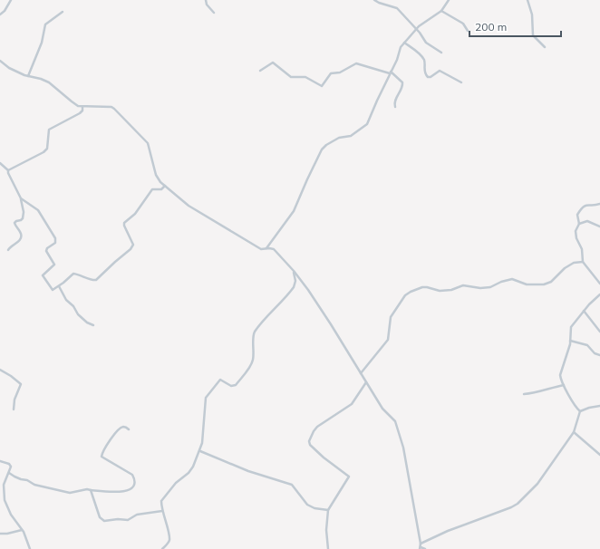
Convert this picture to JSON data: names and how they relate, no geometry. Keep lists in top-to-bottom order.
{
  "scale_bar": "200 m"
}
